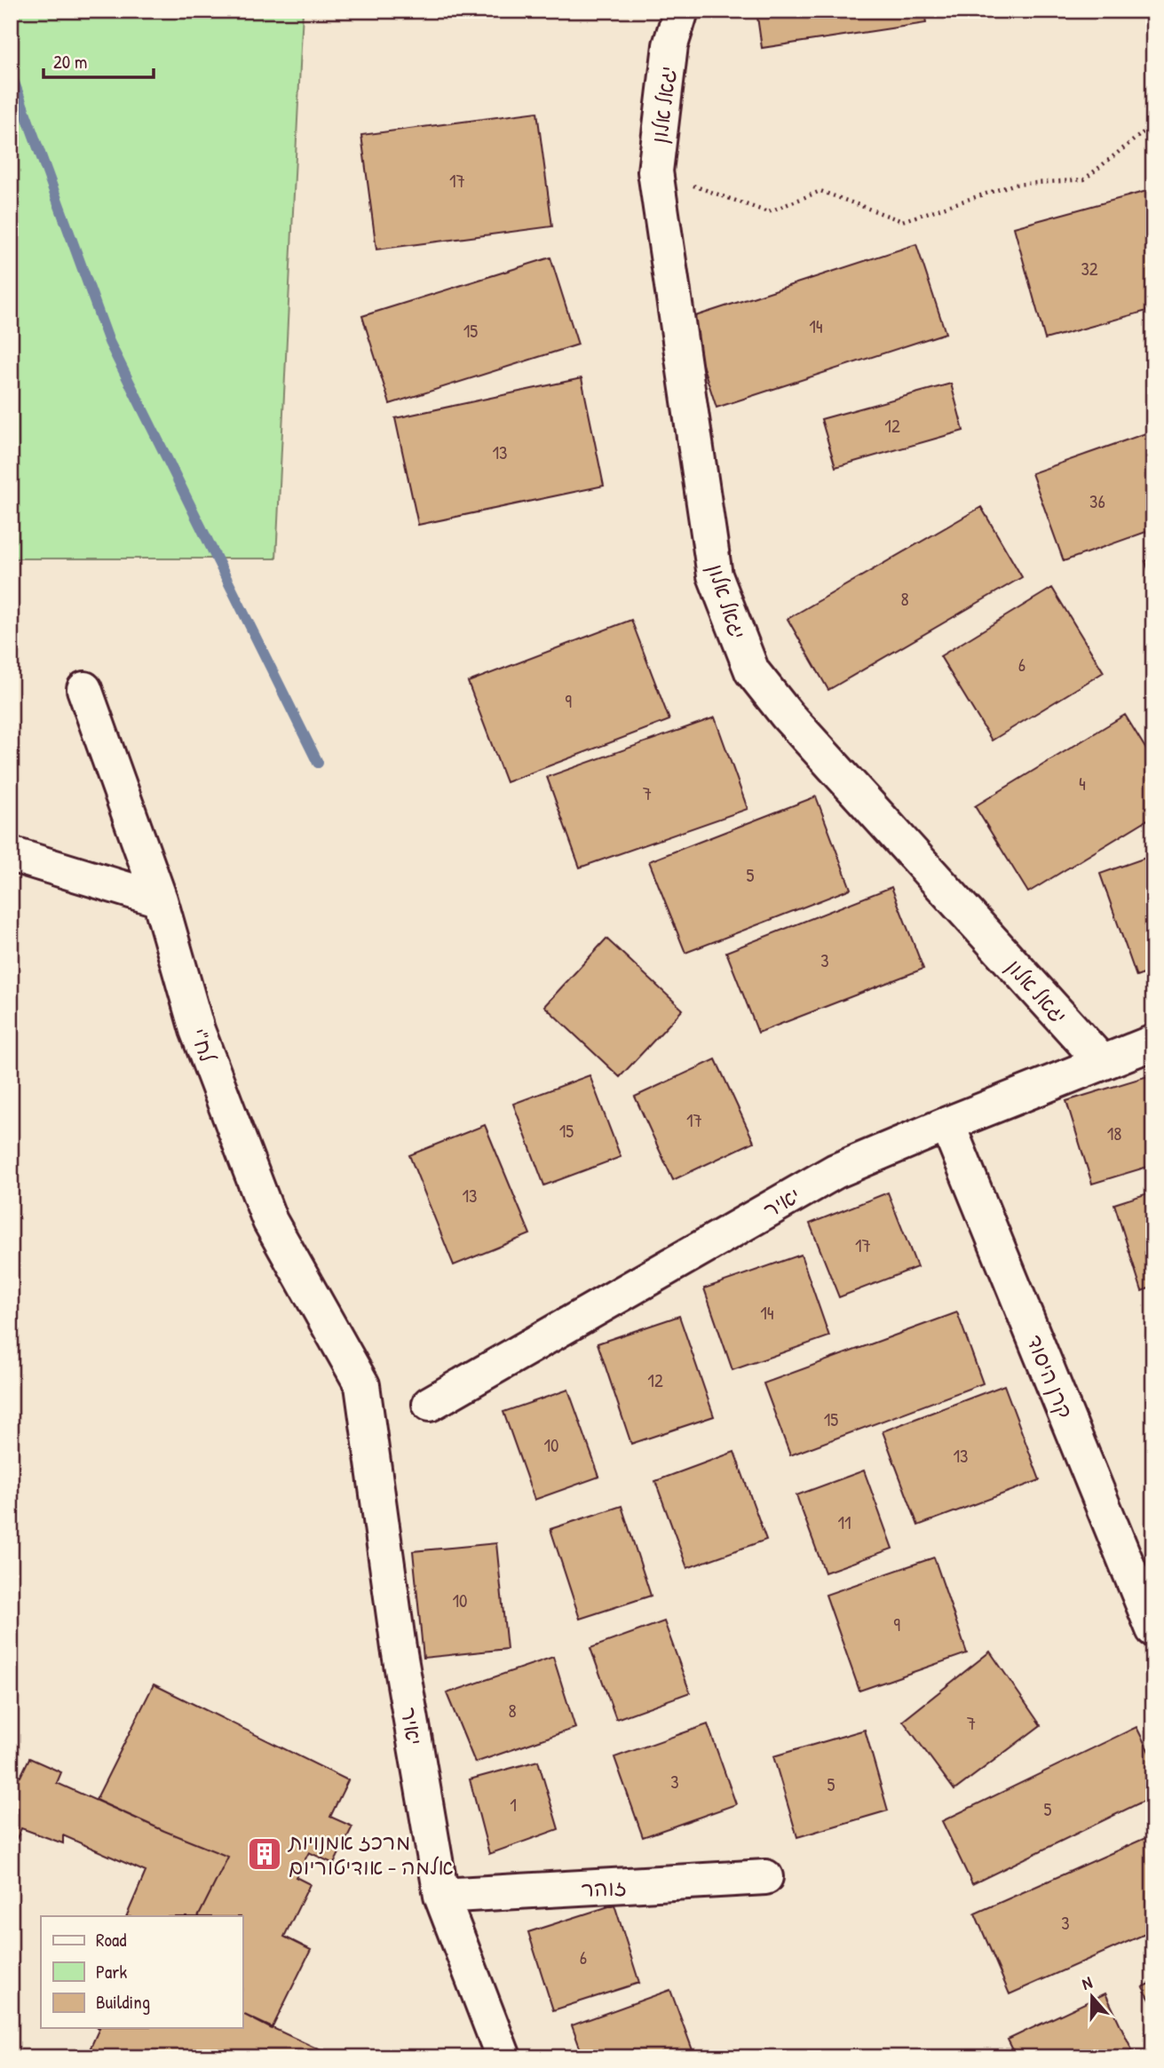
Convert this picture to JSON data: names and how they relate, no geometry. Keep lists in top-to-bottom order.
{
  "streets": {
    "street": [
      "יגאל אלון",
      "לח\"י",
      "יאיר",
      "קרן היסוד",
      "זוהר"
    ]
  },
  "crossings": [
    ["יגאל אלון", "יאיר"],
    ["לח\"י", "יאיר"],
    ["יאיר", "קרן היסוד"],
    ["יאיר", "זוהר"]
  ],
  "places": {
    "building": ["מרכז אמנויות אלמה - אודיטוריום"]
  },
  "house_numbers": [
    "17",
    "32",
    "14",
    "15",
    "12",
    "13",
    "36",
    "8",
    "6",
    "9",
    "4",
    "7",
    "5",
    "3",
    "17",
    "15",
    "18",
    "13",
    "17",
    "14",
    "12",
    "15",
    "10",
    "13",
    "11",
    "10",
    "9",
    "8",
    "7",
    "3",
    "5",
    "1",
    "5",
    "3",
    "6"
  ],
  "legend": ["Road", "Park", "Building"],
  "scale_bar": "20 m",
  "north": "top"
}
